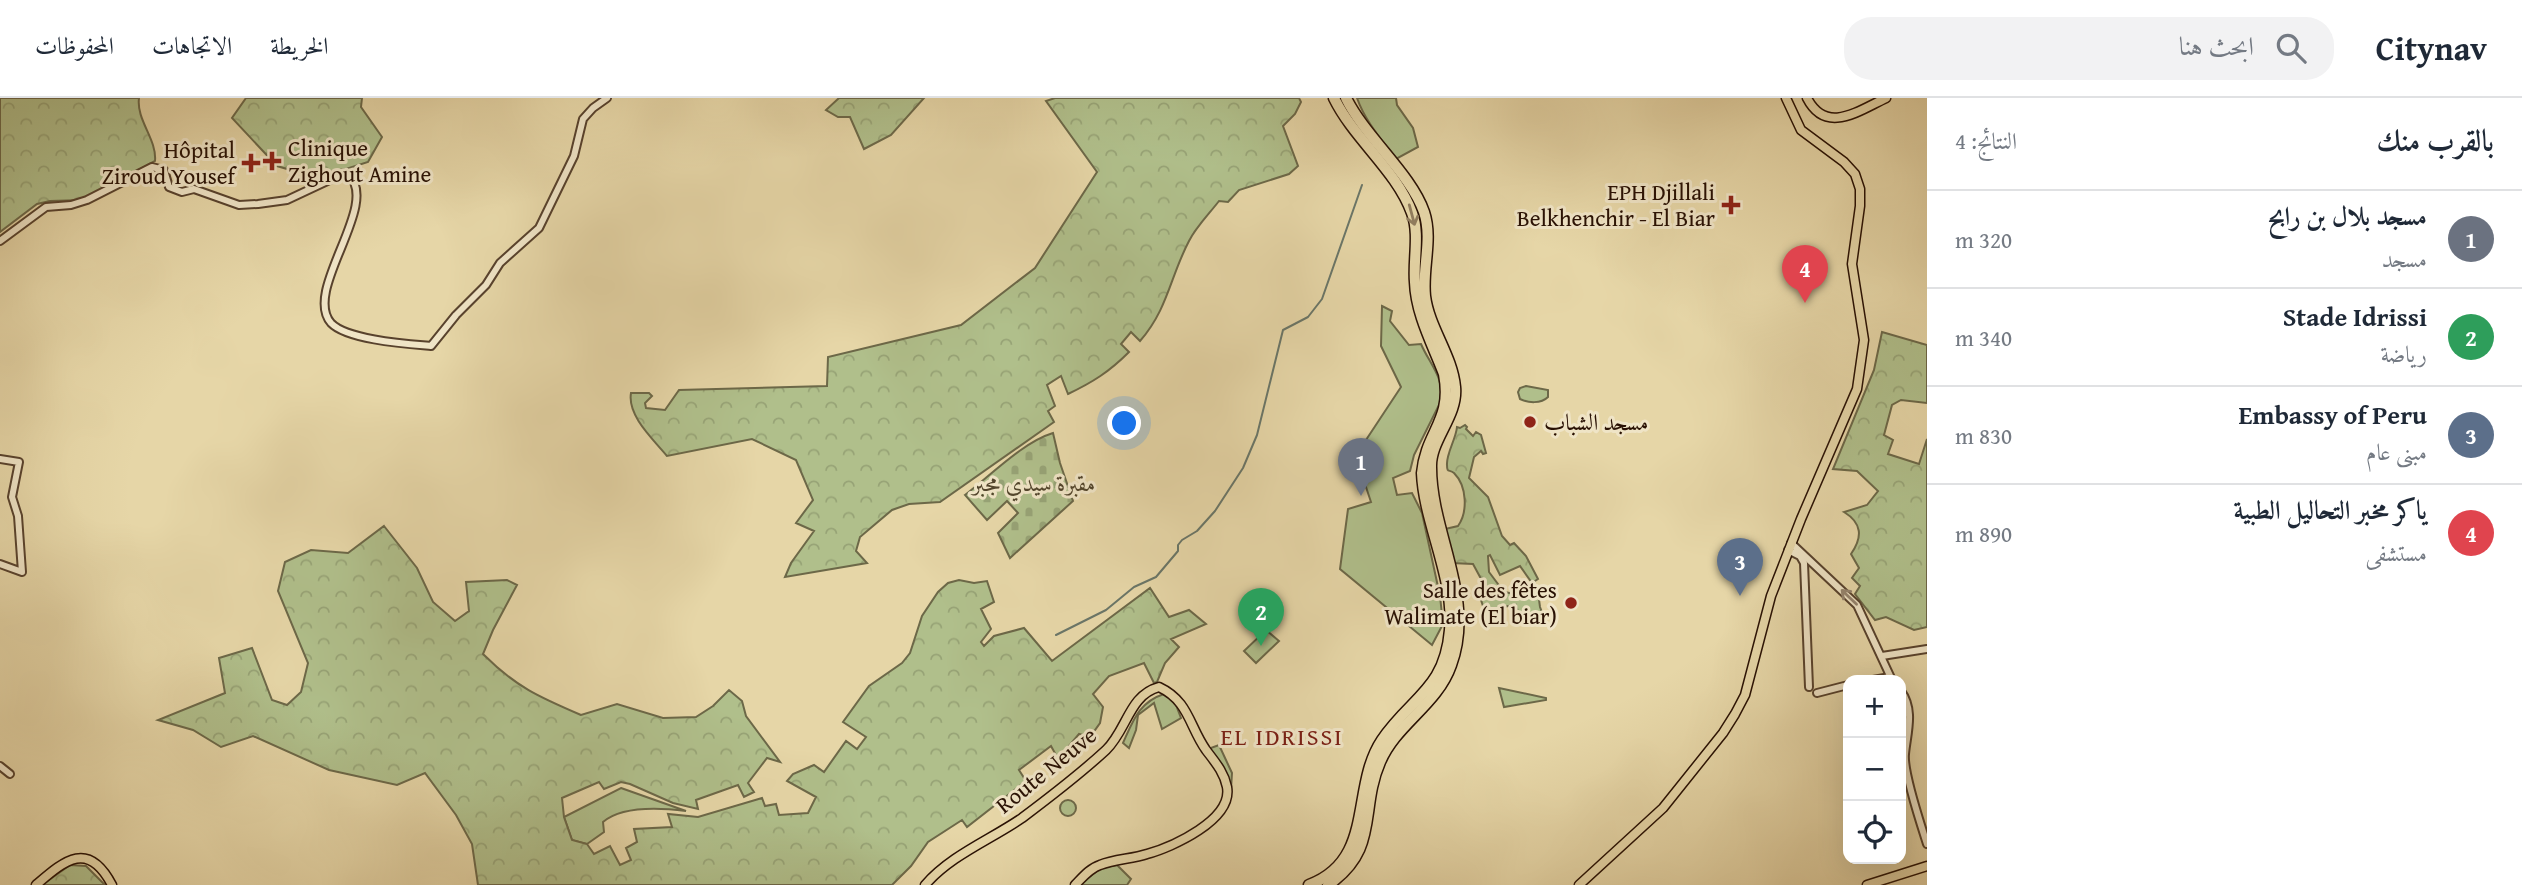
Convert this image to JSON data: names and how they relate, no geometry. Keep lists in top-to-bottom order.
{
  "streets": {
    "main road": ["Route Neuve"]
  },
  "districts": ["EL IDRISSI"],
  "parks": ["مقبرة سيدي مجبر"],
  "places": {
    "health": ["Clinique Zighout Amine", "Hôpital Ziroud Yousef", "EPH Djillali Belkhenchir - El Biar"],
    "other": ["مسجد الشباب", "Salle des fêtes Walimate (El biar)"]
  },
  "page": {
    "header": "Citynav",
    "search": "ابحث هنا",
    "nav": ["الخريطة", "الاتجاهات", "المحفوظات"],
    "heading": ["بالقرب منك", "النتائج: 4"],
    "list": [
      {
        "mark": "1",
        "name": "مسجد بلال بن رابح",
        "note": "مسجد",
        "value": "320 m"
      },
      {
        "mark": "2",
        "name": "Stade Idrissi",
        "note": "رياضة",
        "value": "340 m"
      },
      {
        "mark": "3",
        "name": "Embassy of Peru",
        "note": "مبنى عام",
        "value": "830 m"
      },
      {
        "mark": "4",
        "name": "ياكر مخبر التحاليل الطبية",
        "note": "مستشفى",
        "value": "890 m"
      }
    ],
    "pins": [
      "4",
      "1",
      "3",
      "2"
    ],
    "map_buttons": ["+", "−"]
  }
}
